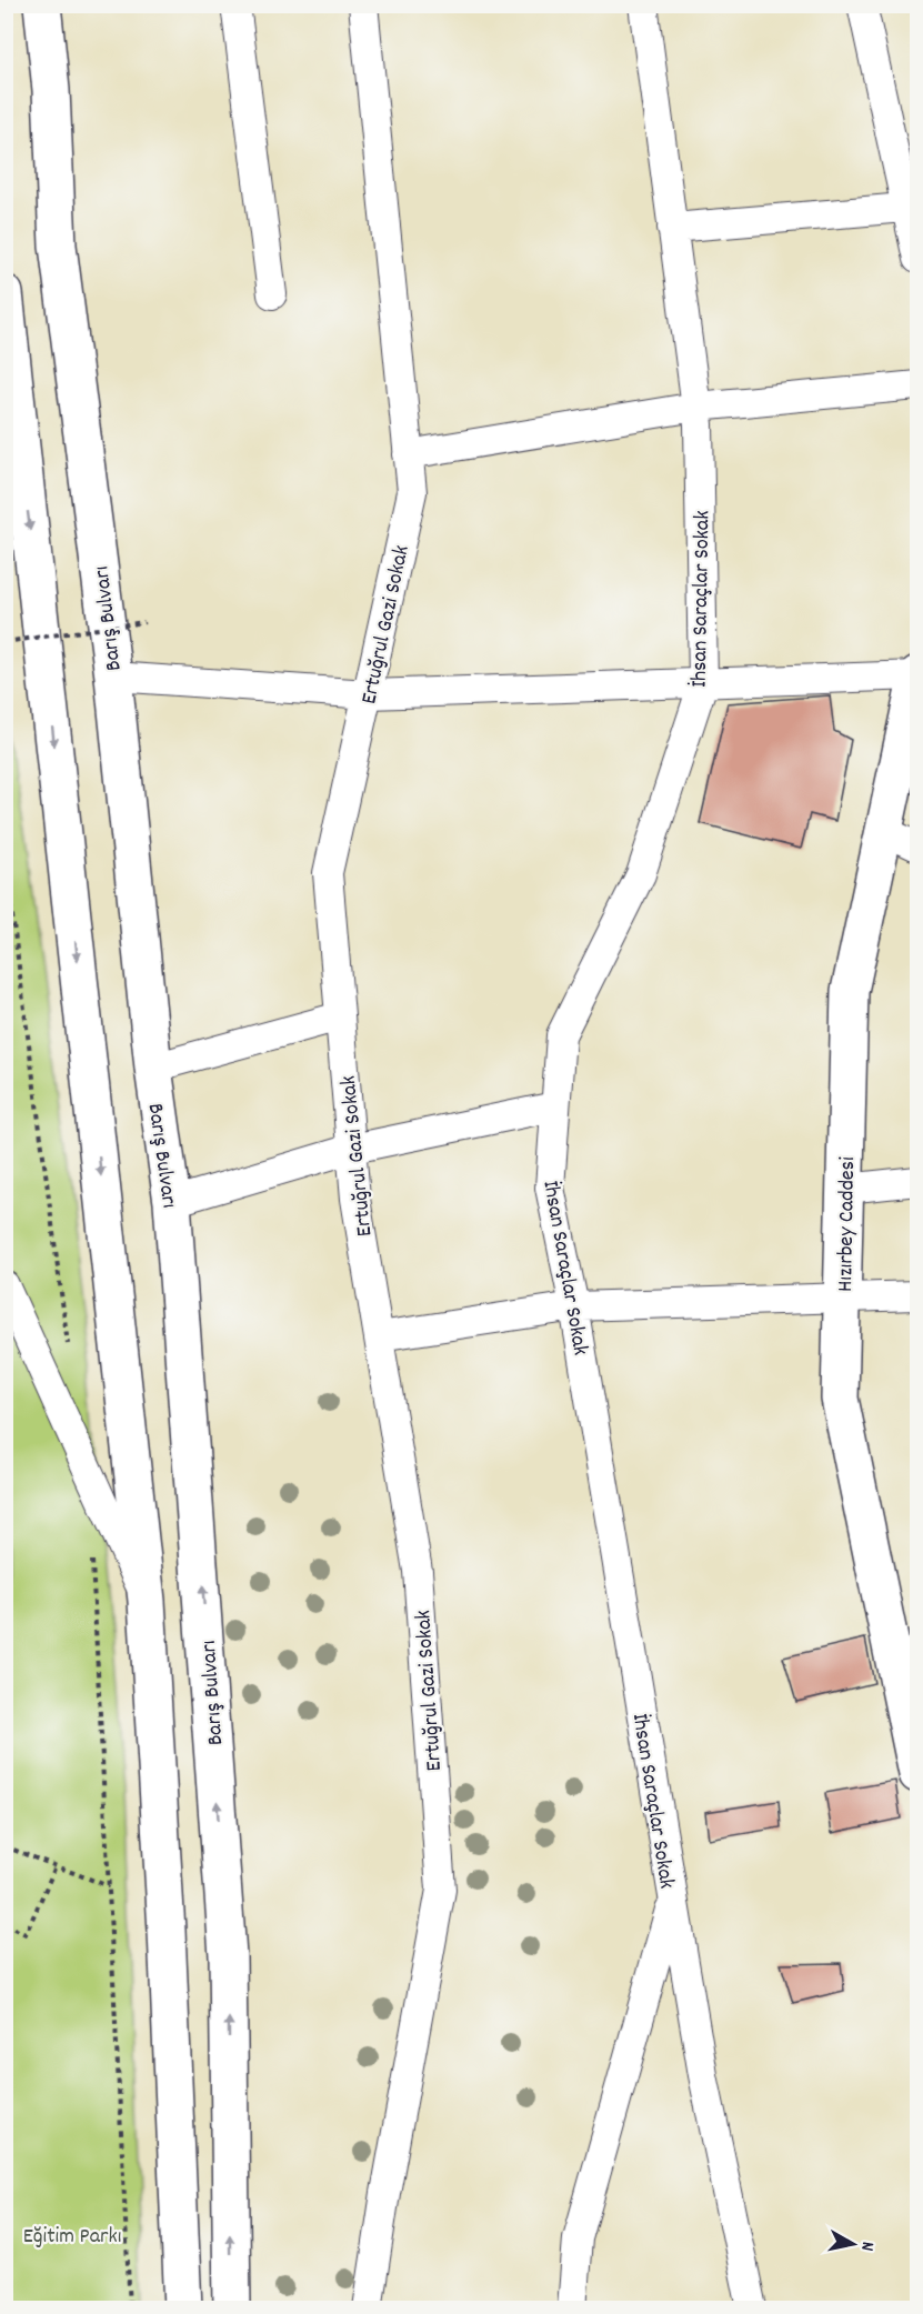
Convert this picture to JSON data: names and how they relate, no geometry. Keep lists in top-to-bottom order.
{
  "streets": {
    "main road": ["Barış Bulvarı", "Hızırbey Caddesi"],
    "street": ["İhsan Saraçlar Sokak", "Ertuğrul Gazi Sokak"]
  },
  "parks": ["Eğitim Parkı"],
  "north": "right"
}
